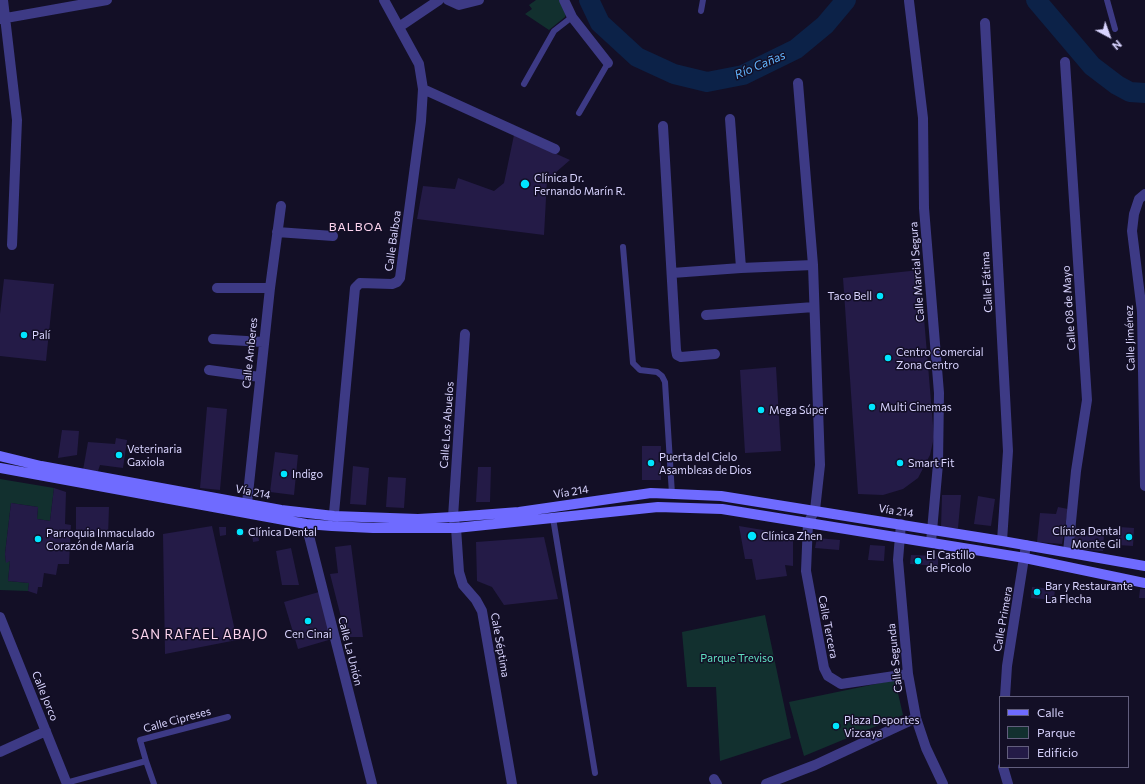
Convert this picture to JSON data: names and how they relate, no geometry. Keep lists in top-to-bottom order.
{
  "streets": {
    "main road": ["Vía 214"],
    "street": [
      "Calle Balboa",
      "Calle Marcial Segura",
      "Calle Fátima",
      "Calle 08 de Mayo",
      "Calle Jiménez",
      "Calle Amberes",
      "Calle Los Abuelos",
      "Calle Primera",
      "Calle Tercera",
      "Cale Séptima",
      "Calle La Unión",
      "Calle Segunda",
      "Calle Jorco"
    ],
    "lane": ["Calle Cipreses"]
  },
  "crossings": [
    ["Calle Balboa", "Vía 214"],
    ["Calle Marcial Segura", "Vía 214"],
    ["Calle Fátima", "Vía 214"],
    ["Calle 08 de Mayo", "Vía 214"],
    ["Calle Amberes", "Vía 214"],
    ["Calle Los Abuelos", "Vía 214"],
    ["Calle Los Abuelos", "Cale Séptima"],
    ["Vía 214", "Calle Primera"],
    ["Vía 214", "Calle Tercera"],
    ["Vía 214", "Cale Séptima"],
    ["Vía 214", "Calle La Unión"],
    ["Vía 214", "Calle Segunda"],
    ["Calle Tercera", "Calle Segunda"]
  ],
  "districts": ["BALBOA", "SAN RAFAEL ABAJO"],
  "water": ["Río Cañas"],
  "parks": ["Parque Treviso"],
  "places": [
    "Clínica Dr. Fernando Marín R.",
    "Taco Bell",
    "Palí",
    "Centro Comercial Zona Centro",
    "Multi Cinemas",
    "Mega Súper",
    "Veterinaria Gaxiola",
    "Puerta del Cielo Asambleas de Dios",
    "Smart Fit",
    "Indigo",
    "Clínica Dental",
    "Clínica Zhen",
    "Clínica Dental Monte Gil",
    "Parroquia Inmaculado Corazón de María",
    "El Castillo de Picolo",
    "Bar y Restaurante La Flecha",
    "Cen Cinai",
    "Plaza Deportes Vizcaya"
  ],
  "legend": ["Calle", "Parque", "Edificio"],
  "north": "bottom right"
}
